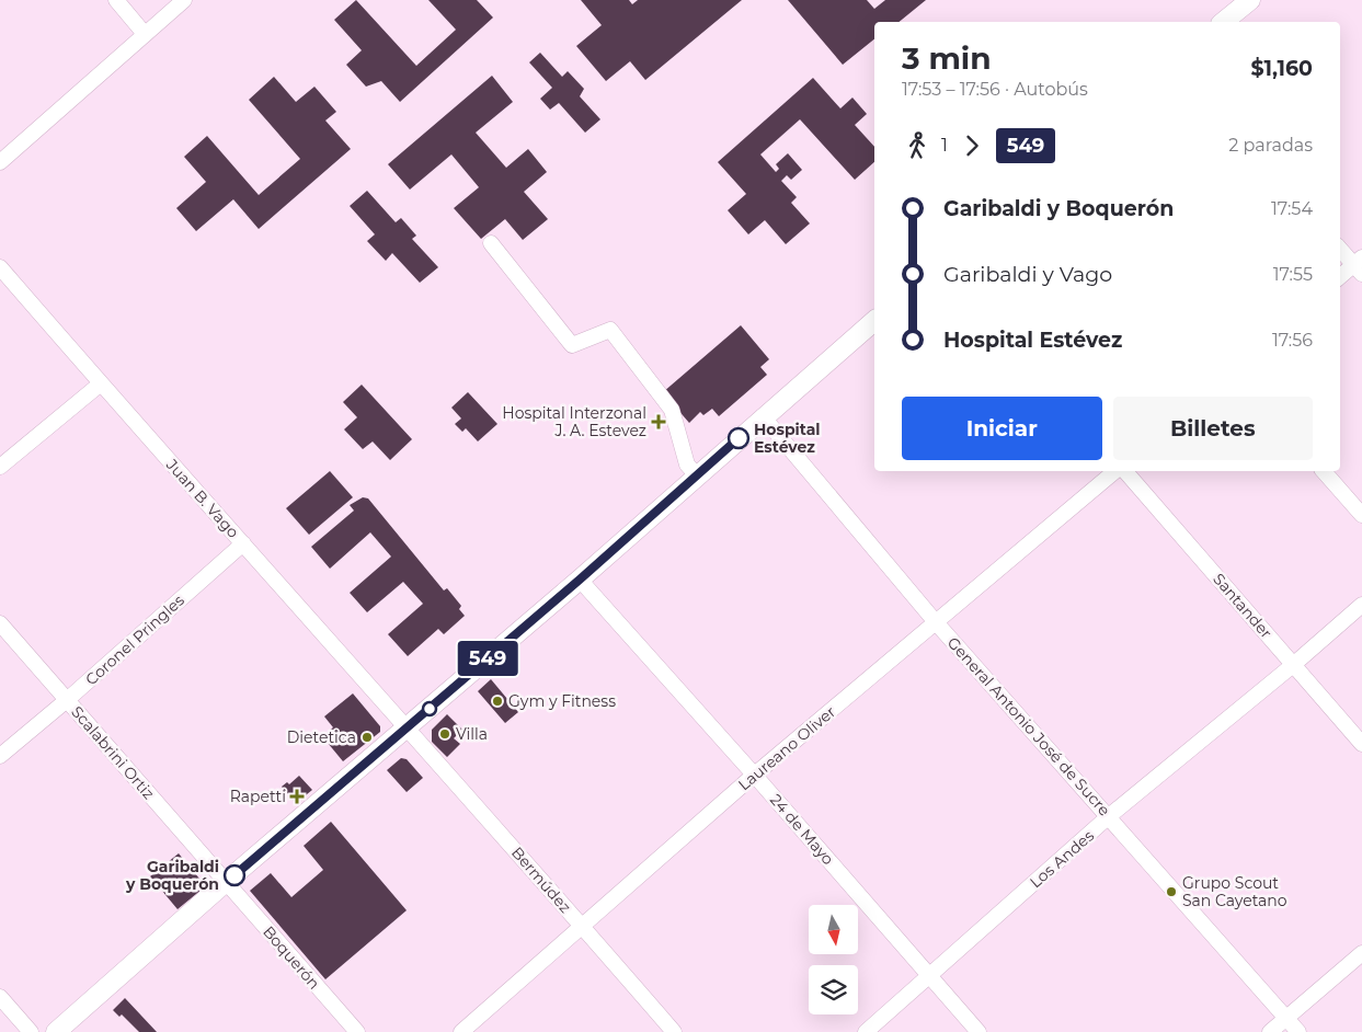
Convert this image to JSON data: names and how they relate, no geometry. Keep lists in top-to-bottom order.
{
  "streets": {
    "street": [
      "Juan B. Vago",
      "Santander",
      "Coronel Pringles",
      "General Antonio José de Sucre",
      "Laureano Oliver",
      "Scalabrini Ortiz",
      "24 de Mayo",
      "Los Andes",
      "Bermúdez",
      "Boquerón"
    ]
  },
  "crossings": [
    ["Juan B. Vago", "Coronel Pringles"],
    ["Juan B. Vago", "Bermúdez"],
    ["Santander", "Los Andes"],
    ["Coronel Pringles", "Scalabrini Ortiz"],
    ["General Antonio José de Sucre", "Laureano Oliver"],
    ["General Antonio José de Sucre", "Los Andes"],
    ["Laureano Oliver", "24 de Mayo"],
    ["Laureano Oliver", "Bermúdez"],
    ["Scalabrini Ortiz", "Boquerón"],
    ["24 de Mayo", "Los Andes"]
  ],
  "places": {
    "health": ["Hospital Interzonal J. A. Estevez", "Rapetti"],
    "other": [
      "Hospital Estévez",
      "Gym y Fitness",
      "Villa",
      "Dietetica",
      "Garibaldi y Boquerón",
      "Grupo Scout San Cayetano"
    ]
  },
  "lines": ["bus line 549"],
  "north": "bottom",
  "page": {
    "on_map": "549",
    "heading": ["3 min", "17:53 – 17:56 · Autobús", "$1,160"],
    "legs": ["1", "549", "2 paradas"],
    "list": [
      {
        "name": "Garibaldi y Boquerón",
        "value": "17:54"
      },
      {
        "name": "Garibaldi y Vago",
        "value": "17:55"
      },
      {
        "name": "Hospital Estévez",
        "value": "17:56"
      }
    ],
    "buttons": ["Iniciar", "Billetes"]
  }
}
